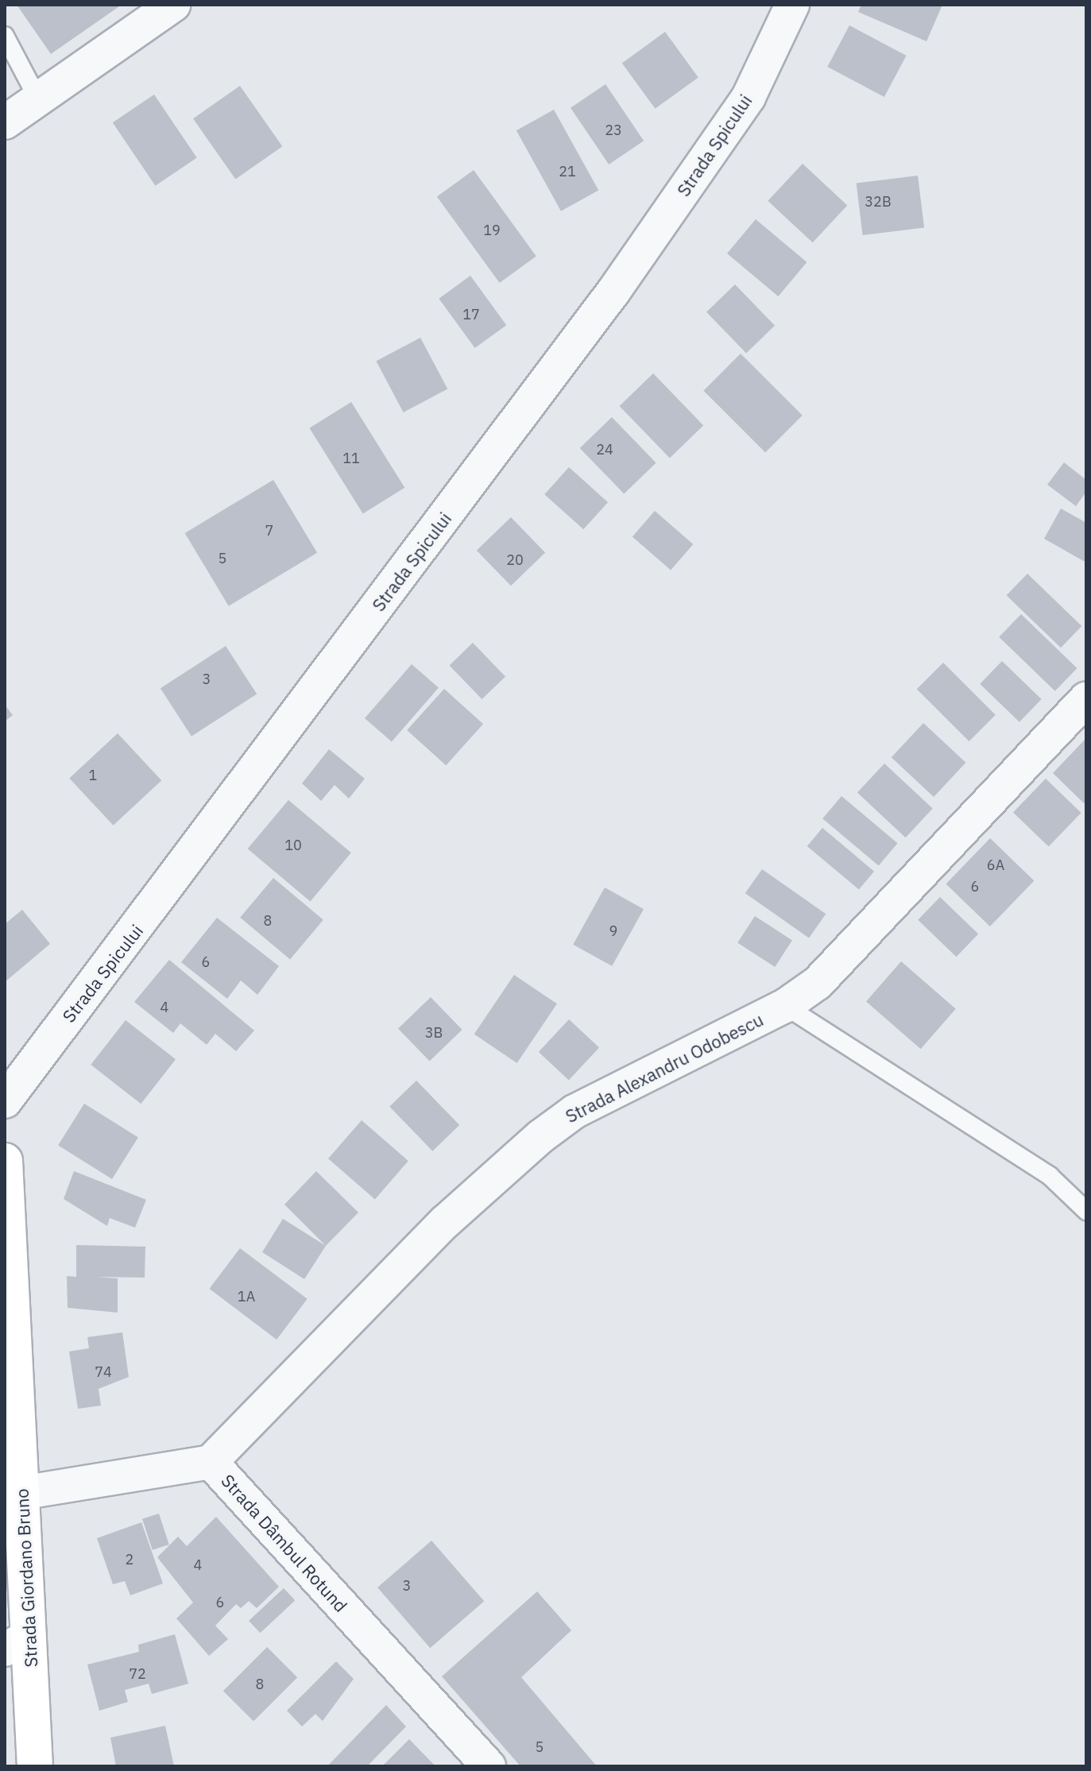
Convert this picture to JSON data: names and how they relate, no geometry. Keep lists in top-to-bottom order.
{
  "streets": {
    "street": [
      "Strada Spicului",
      "Strada Alexandru Odobescu",
      "Strada Dâmbul Rotund",
      "Strada Giordano Bruno"
    ]
  },
  "crossings": [
    ["Strada Alexandru Odobescu", "Strada Dâmbul Rotund"],
    ["Strada Dâmbul Rotund", "Strada Giordano Bruno"]
  ],
  "house_numbers": [
    "23",
    "21",
    "32B",
    "19",
    "17",
    "24",
    "11",
    "7",
    "5",
    "20",
    "3",
    "1",
    "10",
    "6A",
    "6",
    "8",
    "9",
    "6",
    "4",
    "3B",
    "1A",
    "74",
    "2",
    "4",
    "3",
    "6",
    "72",
    "8",
    "5"
  ]
}
